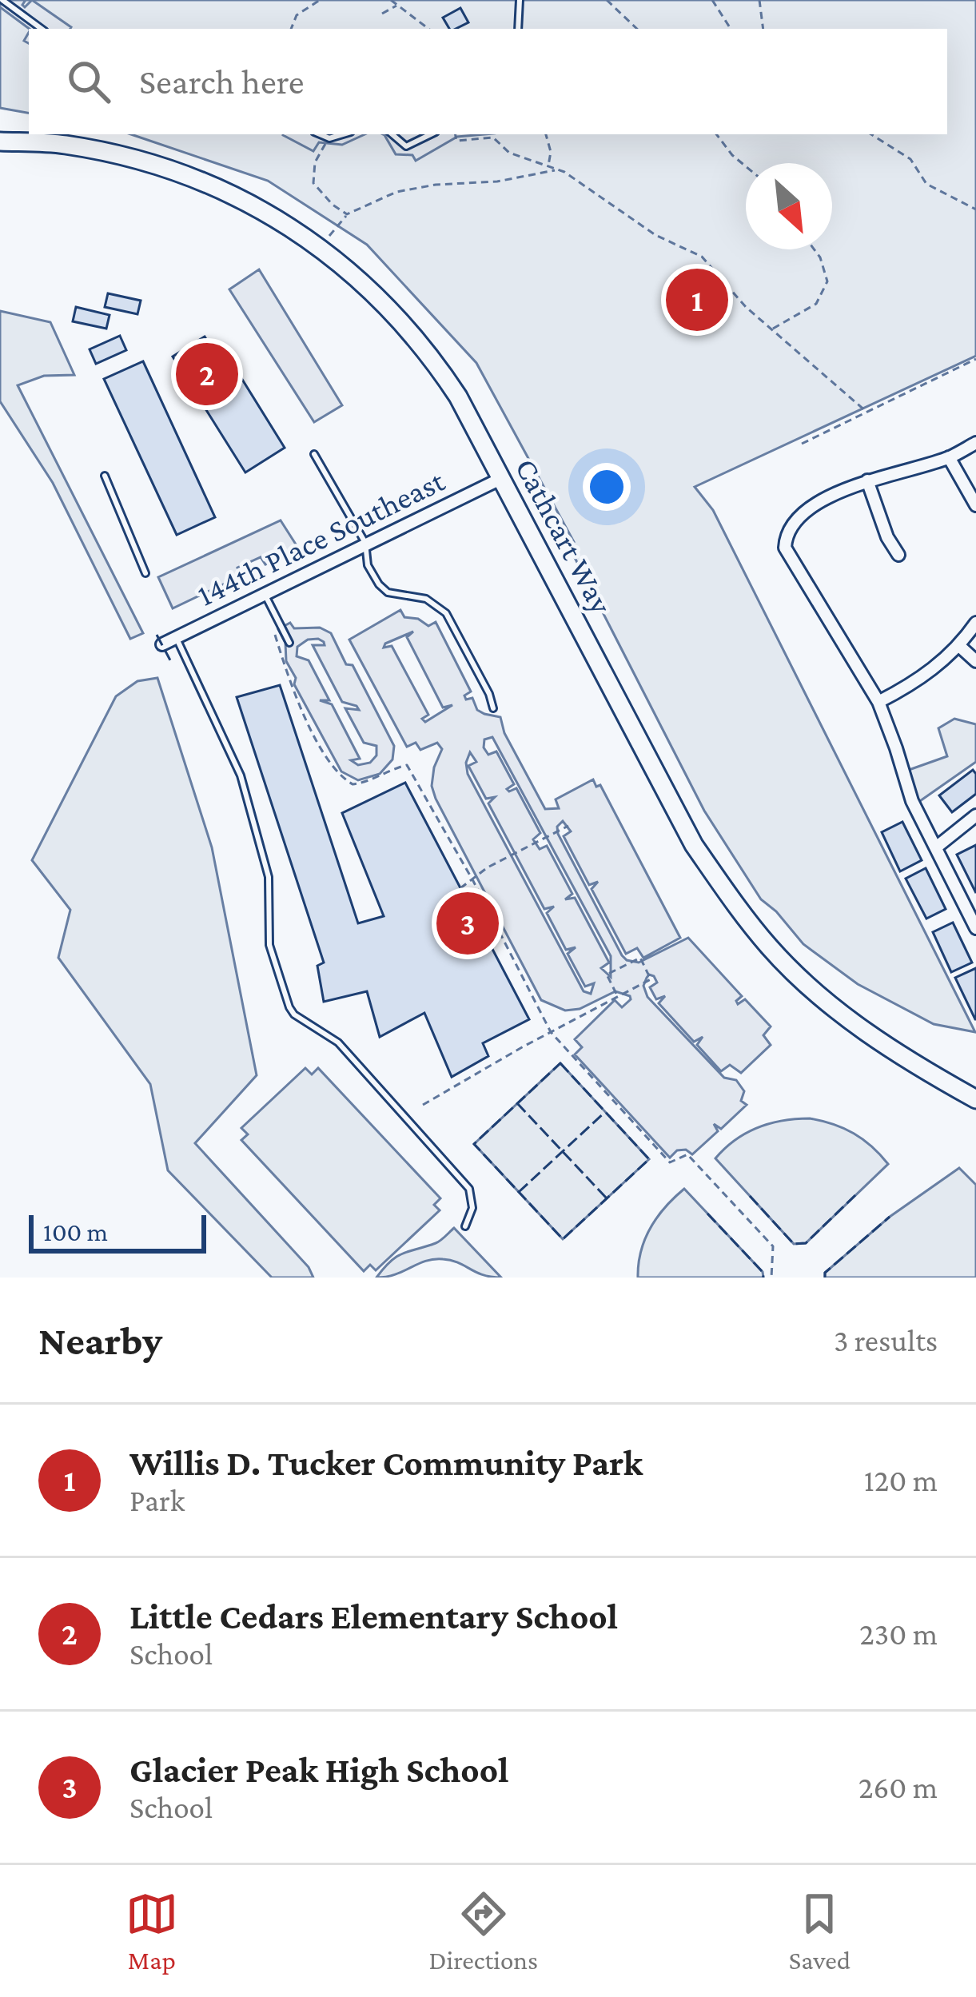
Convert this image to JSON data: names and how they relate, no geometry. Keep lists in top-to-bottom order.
{
  "streets": {
    "main road": ["Cathcart Way"],
    "street": ["144th Place Southeast"]
  },
  "crossings": [
    ["Cathcart Way", "144th Place Southeast"]
  ],
  "scale_bar": "100 m",
  "north": "bottom right",
  "page": {
    "search": "Search here",
    "pins": ["1", "2", "3"],
    "scale": "100 m",
    "heading": ["Nearby", "3 results"],
    "list": [
      {
        "mark": "1",
        "name": "Willis D. Tucker Community Park",
        "note": "Park",
        "value": "120 m"
      },
      {
        "mark": "2",
        "name": "Little Cedars Elementary School",
        "note": "School",
        "value": "230 m"
      },
      {
        "mark": "3",
        "name": "Glacier Peak High School",
        "note": "School",
        "value": "260 m"
      }
    ],
    "nav": ["Map", "Directions", "Saved"]
  }
}
